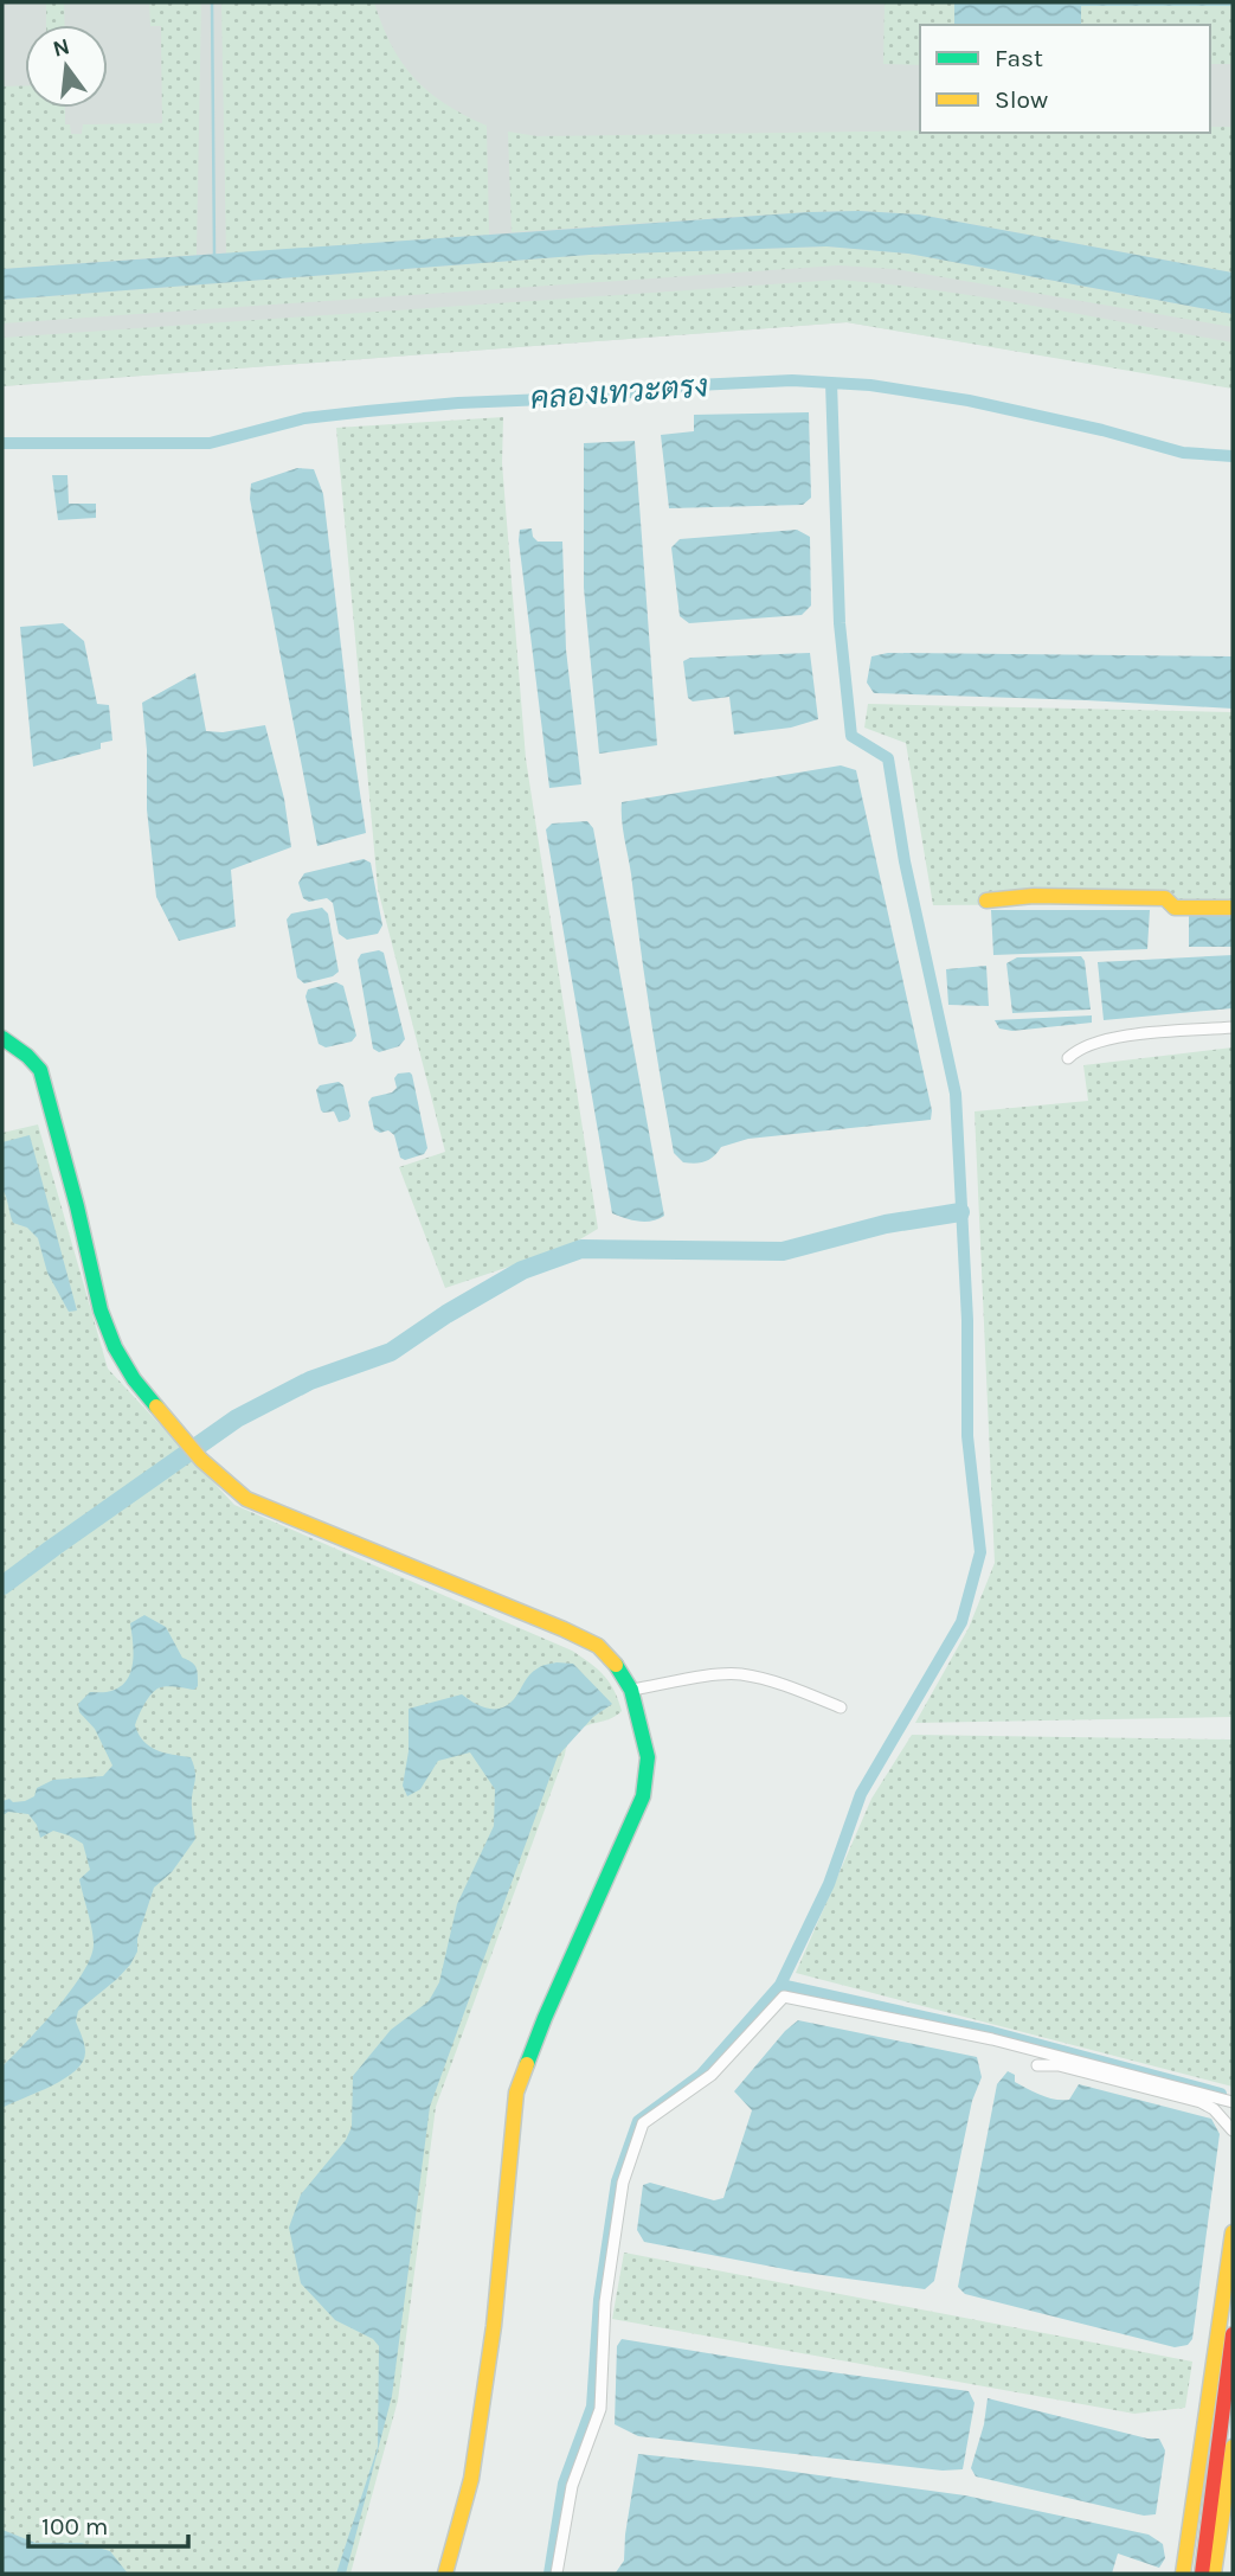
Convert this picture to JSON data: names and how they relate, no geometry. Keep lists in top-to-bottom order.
{
  "water": ["คลองเทวะตรง"],
  "legend": ["Fast", "Slow"],
  "scale_bar": "100 m",
  "north": "top"
}
